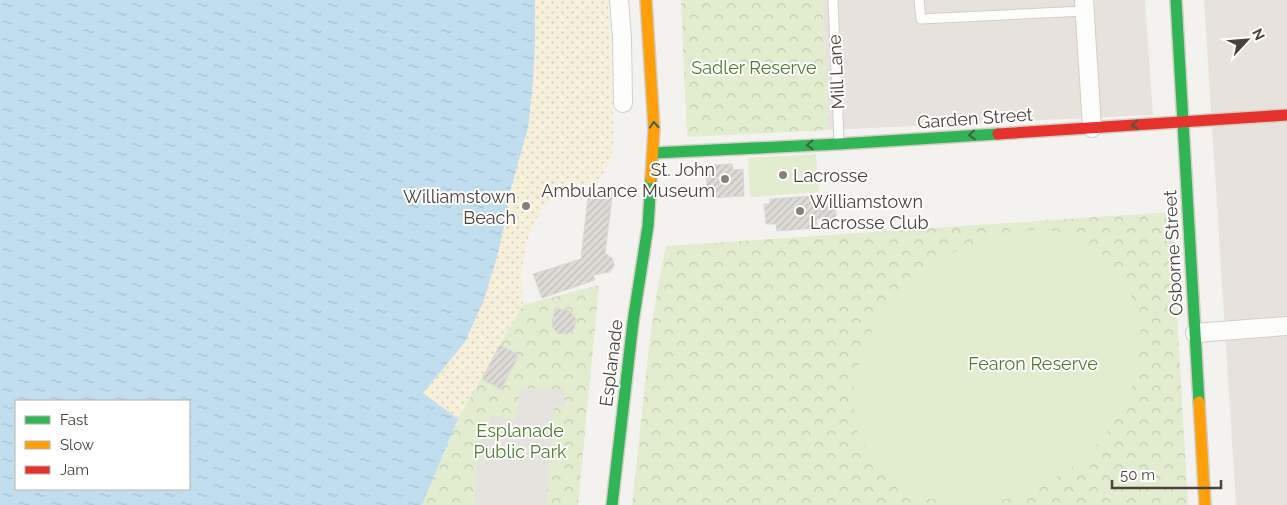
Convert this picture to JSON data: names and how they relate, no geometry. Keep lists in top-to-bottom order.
{
  "streets": {
    "street": ["Garden Street", "Osborne Street", "Esplanade"],
    "lane": ["Mill Lane"]
  },
  "crossings": [
    ["Mill Lane", "Garden Street"],
    ["Garden Street", "Osborne Street"],
    ["Garden Street", "Esplanade"]
  ],
  "one_way": ["Garden Street"],
  "parks": ["Sadler Reserve", "Fearon Reserve", "Esplanade Public Park"],
  "places": [
    "Lacrosse",
    "St. John Ambulance Museum",
    "Williamstown Beach",
    "Williamstown Lacrosse Club"
  ],
  "legend": ["Fast", "Slow", "Jam"],
  "scale_bar": "50 m",
  "north": "top right"
}
